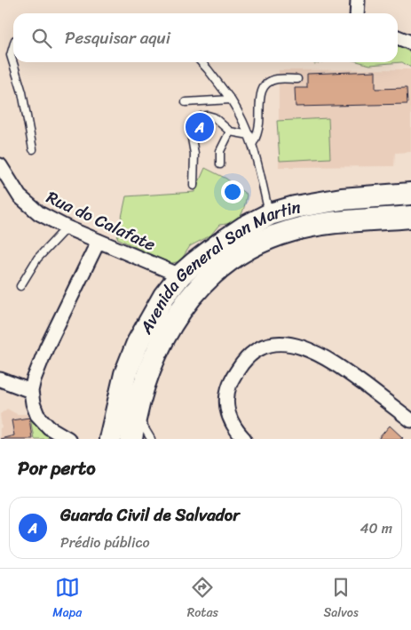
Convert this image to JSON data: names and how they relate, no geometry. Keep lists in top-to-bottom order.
{
  "streets": {
    "main road": ["Avenida General San Martin"],
    "street": ["Rua do Calafate"]
  },
  "crossings": [
    ["Rua do Calafate", "Avenida General San Martin"]
  ],
  "page": {
    "search": "Pesquisar aqui",
    "pins": "A",
    "heading": "Por perto",
    "list": [
      {
        "mark": "A",
        "name": "Guarda Civil de Salvador",
        "note": "Prédio público",
        "value": "40 m"
      }
    ],
    "nav": ["Mapa", "Rotas", "Salvos"]
  }
}
